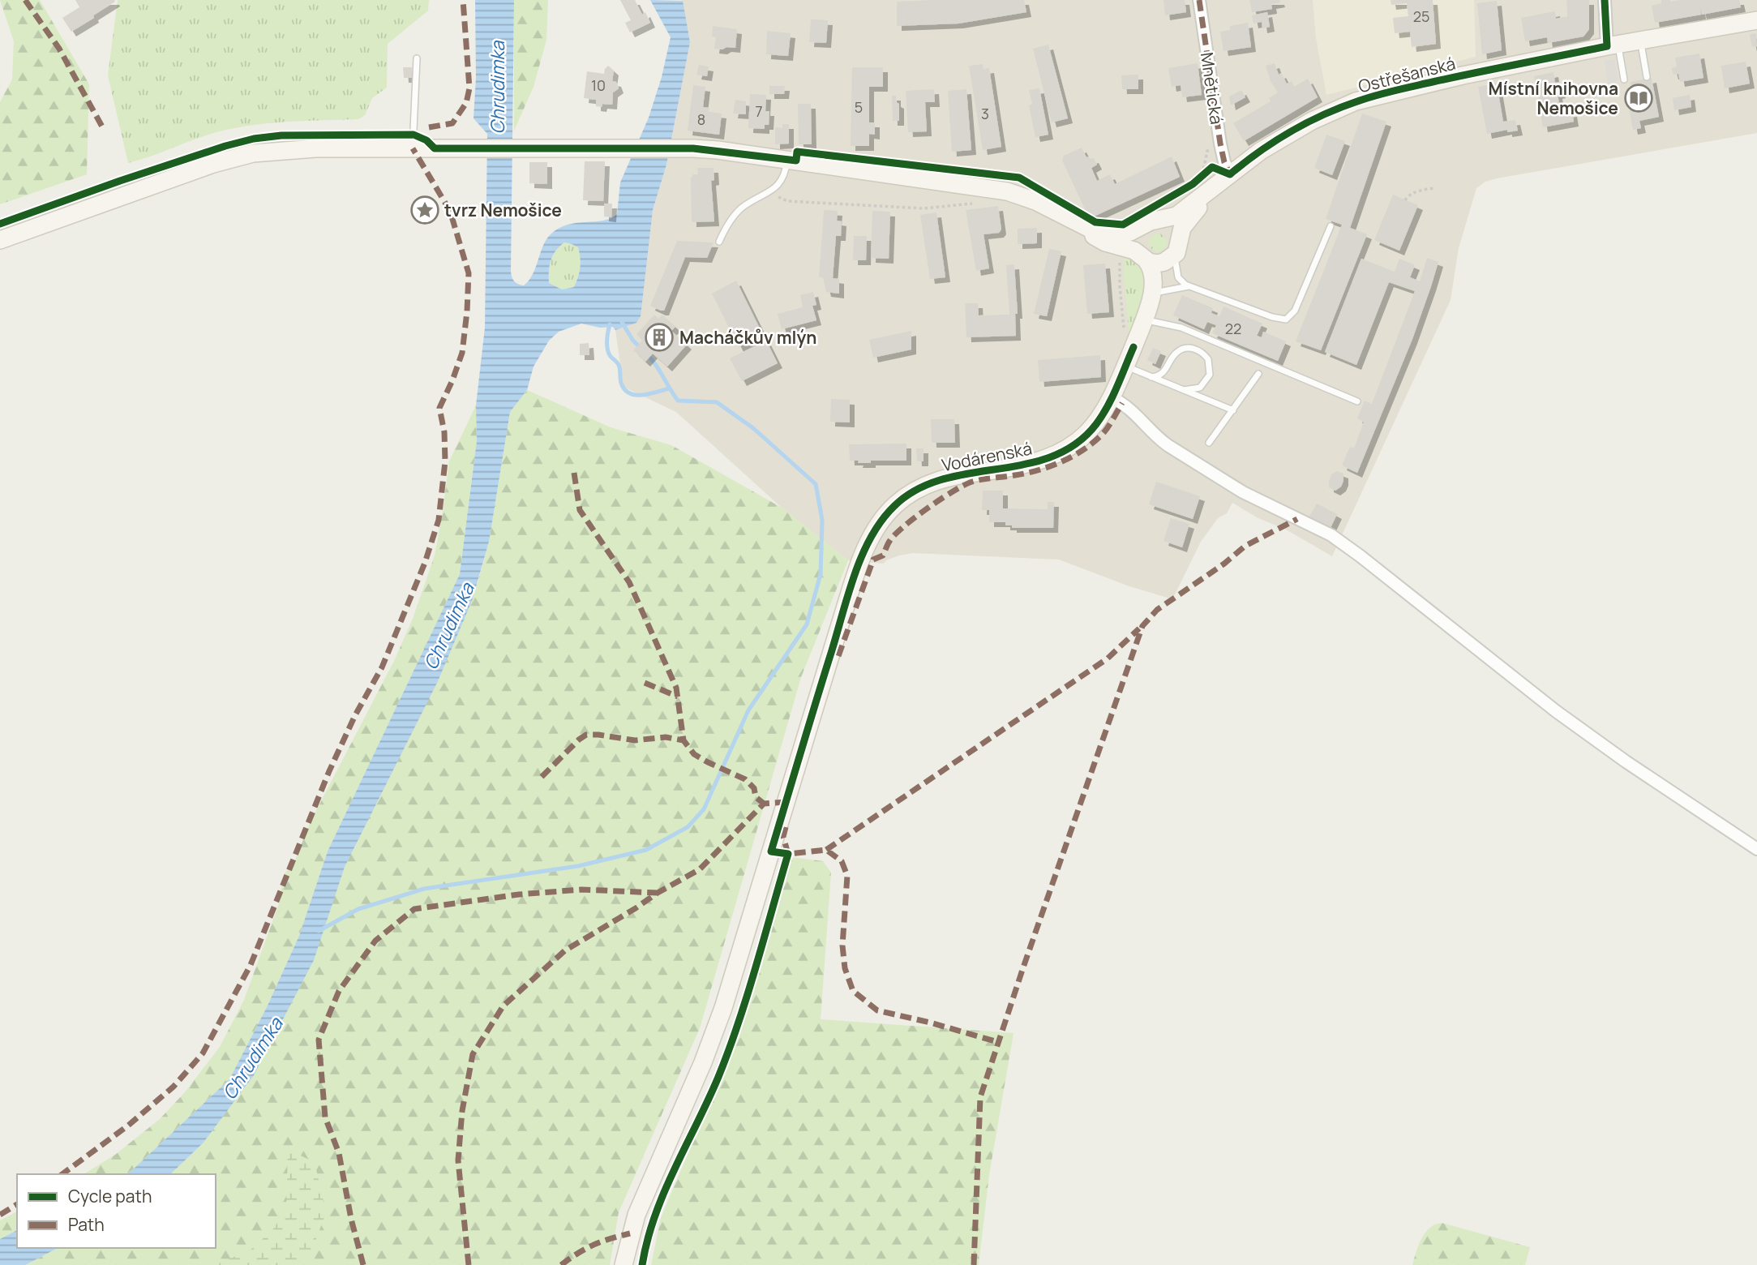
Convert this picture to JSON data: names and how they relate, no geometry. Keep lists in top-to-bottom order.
{
  "streets": {
    "street": ["Ostřešanská", "Mnětická", "Vodárenská"]
  },
  "crossings": [
    ["Ostřešanská", "Mnětická"],
    ["Ostřešanská", "Vodárenská"],
    ["Mnětická", "Vodárenská"]
  ],
  "water": ["Chrudimka"],
  "places": {
    "library": ["Místní knihovna Nemošice"],
    "place": ["tvrz Nemošice"],
    "building": ["Macháčkův mlýn"]
  },
  "house_numbers": [
    "25",
    "10",
    "5",
    "7",
    "3",
    "8",
    "22"
  ],
  "legend": ["Cycle path", "Path"]
}
